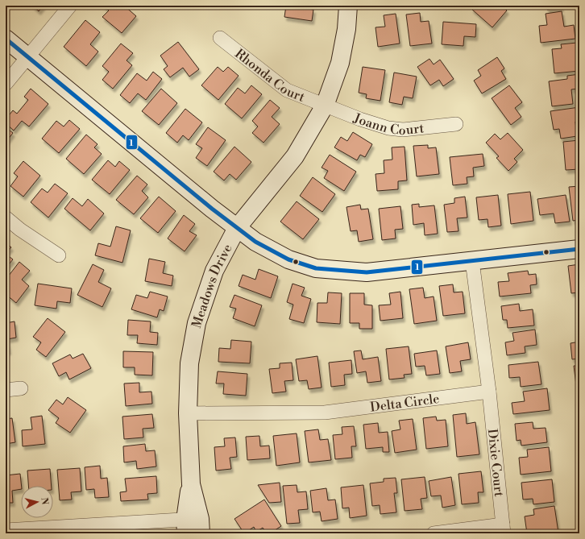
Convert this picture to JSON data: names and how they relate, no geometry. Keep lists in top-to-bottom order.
{
  "streets": {
    "street": [
      "Rhonda Court",
      "Joann Court",
      "Meadows Drive",
      "Delta Circle",
      "Dixie Court"
    ]
  },
  "crossings": [
    ["Rhonda Court", "Joann Court"],
    ["Rhonda Court", "Meadows Drive"],
    ["Joann Court", "Meadows Drive"],
    ["Meadows Drive", "Delta Circle"],
    ["Delta Circle", "Dixie Court"]
  ],
  "lines": ["transit line 1"],
  "north": "right"
}
